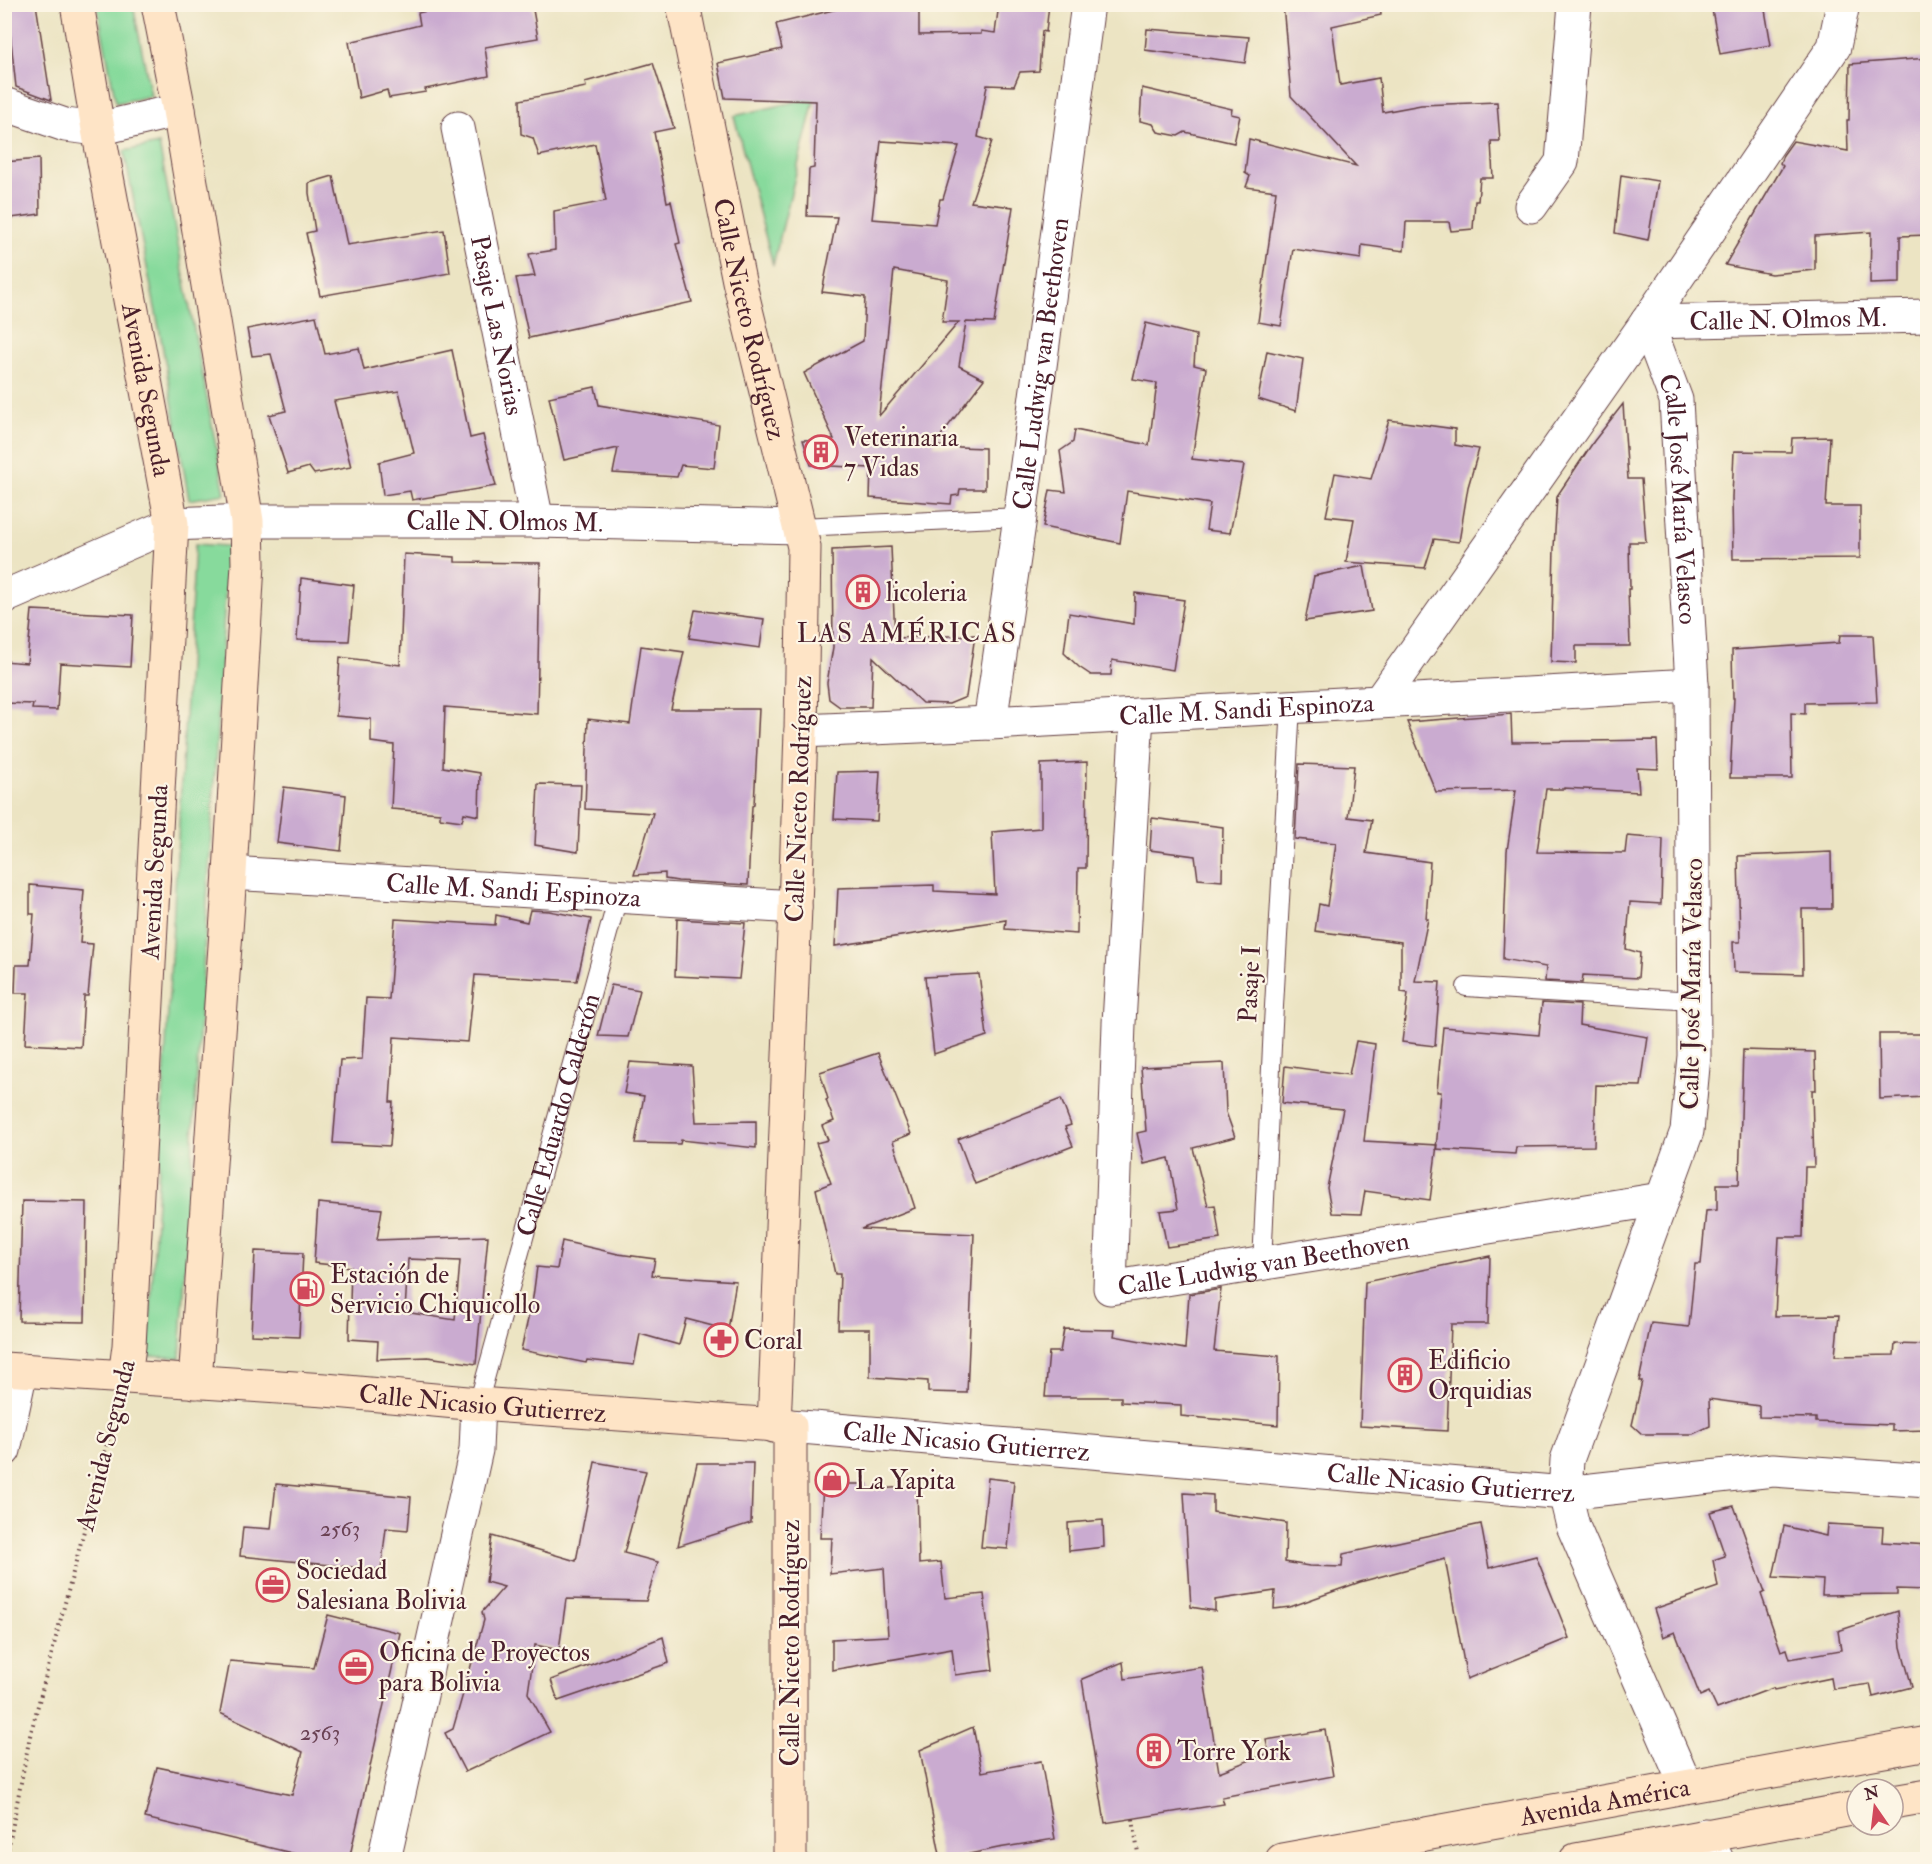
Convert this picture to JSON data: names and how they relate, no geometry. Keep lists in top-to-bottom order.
{
  "streets": {
    "main road": [
      "Calle Niceto Rodríguez",
      "Avenida Segunda",
      "Calle Nicasio Gutierrez",
      "Avenida América"
    ],
    "street": [
      "Calle N. Olmos M.",
      "Pasaje Las Norias",
      "Calle Ludwig van Beethoven",
      "Calle José María Velasco",
      "Calle M. Sandi Espinoza",
      "Calle Eduardo Calderón"
    ],
    "lane": ["Pasaje I"]
  },
  "crossings": [
    ["Calle Niceto Rodríguez", "Calle N. Olmos M."],
    ["Calle Niceto Rodríguez", "Calle M. Sandi Espinoza"],
    ["Calle Niceto Rodríguez", "Calle Nicasio Gutierrez"],
    ["Calle N. Olmos M.", "Pasaje Las Norias"],
    ["Calle N. Olmos M.", "Calle Ludwig van Beethoven"],
    ["Calle N. Olmos M.", "Avenida Segunda"],
    ["Calle N. Olmos M.", "Calle José María Velasco"],
    ["Calle Ludwig van Beethoven", "Calle José María Velasco"],
    ["Calle Ludwig van Beethoven", "Calle M. Sandi Espinoza"],
    ["Calle Ludwig van Beethoven", "Pasaje I"],
    ["Avenida Segunda", "Calle Nicasio Gutierrez"],
    ["Calle José María Velasco", "Calle M. Sandi Espinoza"],
    ["Calle José María Velasco", "Calle Nicasio Gutierrez"],
    ["Calle José María Velasco", "Avenida América"],
    ["Calle M. Sandi Espinoza", "Pasaje I"],
    ["Calle M. Sandi Espinoza", "Calle Eduardo Calderón"],
    ["Calle Eduardo Calderón", "Calle Nicasio Gutierrez"]
  ],
  "districts": ["LAS AMÉRICAS"],
  "places": {
    "building": [
      "Veterinaria 7 Vidas",
      "licoleria",
      "Edificio Orquidias",
      "Torre York"
    ],
    "fuel station": ["Estación de Servicio Chiquicollo"],
    "pharmacy": ["Coral"],
    "shop": ["La Yapita"],
    "office": ["Sociedad Salesiana Bolivia", "Oficina de Proyectos para Bolivia"]
  },
  "house_numbers": ["2563", "2563"],
  "north": "top"
}
